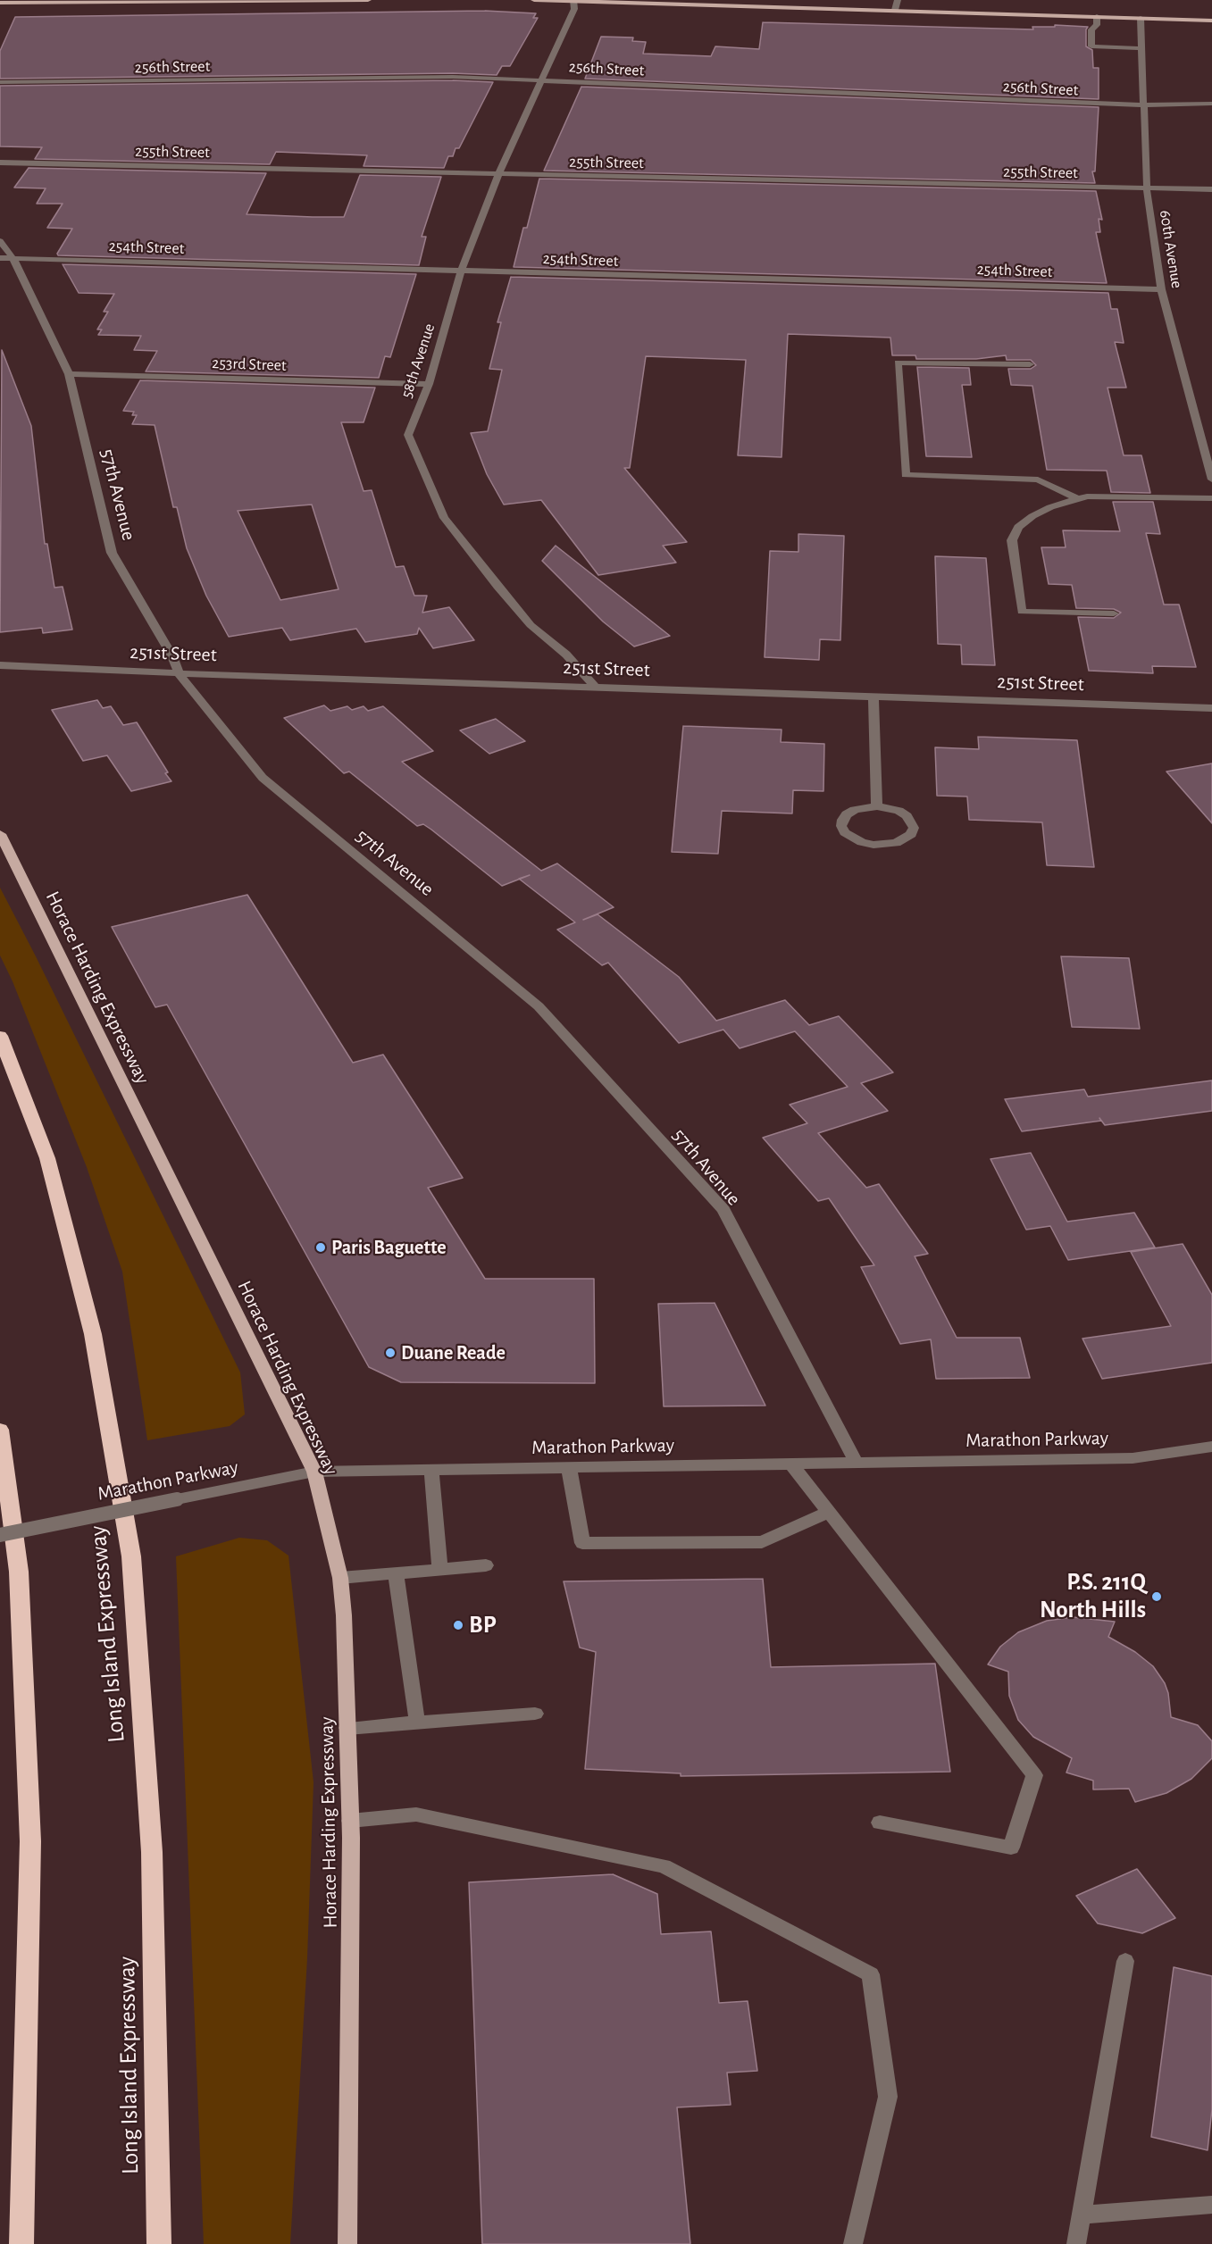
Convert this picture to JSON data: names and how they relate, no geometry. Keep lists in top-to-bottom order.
{
  "streets": {
    "highway": ["Long Island Expressway"],
    "main road": ["Horace Harding Expressway"],
    "street": [
      "256th Street",
      "255th Street",
      "254th Street",
      "60th Avenue",
      "58th Avenue",
      "253rd Street",
      "57th Avenue",
      "251st Street",
      "Marathon Parkway"
    ]
  },
  "crossings": [
    ["256th Street", "60th Avenue"],
    ["256th Street", "58th Avenue"],
    ["255th Street", "60th Avenue"],
    ["255th Street", "58th Avenue"],
    ["254th Street", "60th Avenue"],
    ["254th Street", "58th Avenue"],
    ["254th Street", "57th Avenue"],
    ["58th Avenue", "253rd Street"],
    ["58th Avenue", "251st Street"],
    ["253rd Street", "57th Avenue"],
    ["57th Avenue", "251st Street"],
    ["57th Avenue", "Marathon Parkway"],
    ["Horace Harding Expressway", "Marathon Parkway"]
  ],
  "places": [
    "Paris Baguette",
    "Duane Reade",
    "P.S. 211Q North Hills",
    "BP"
  ]
}
